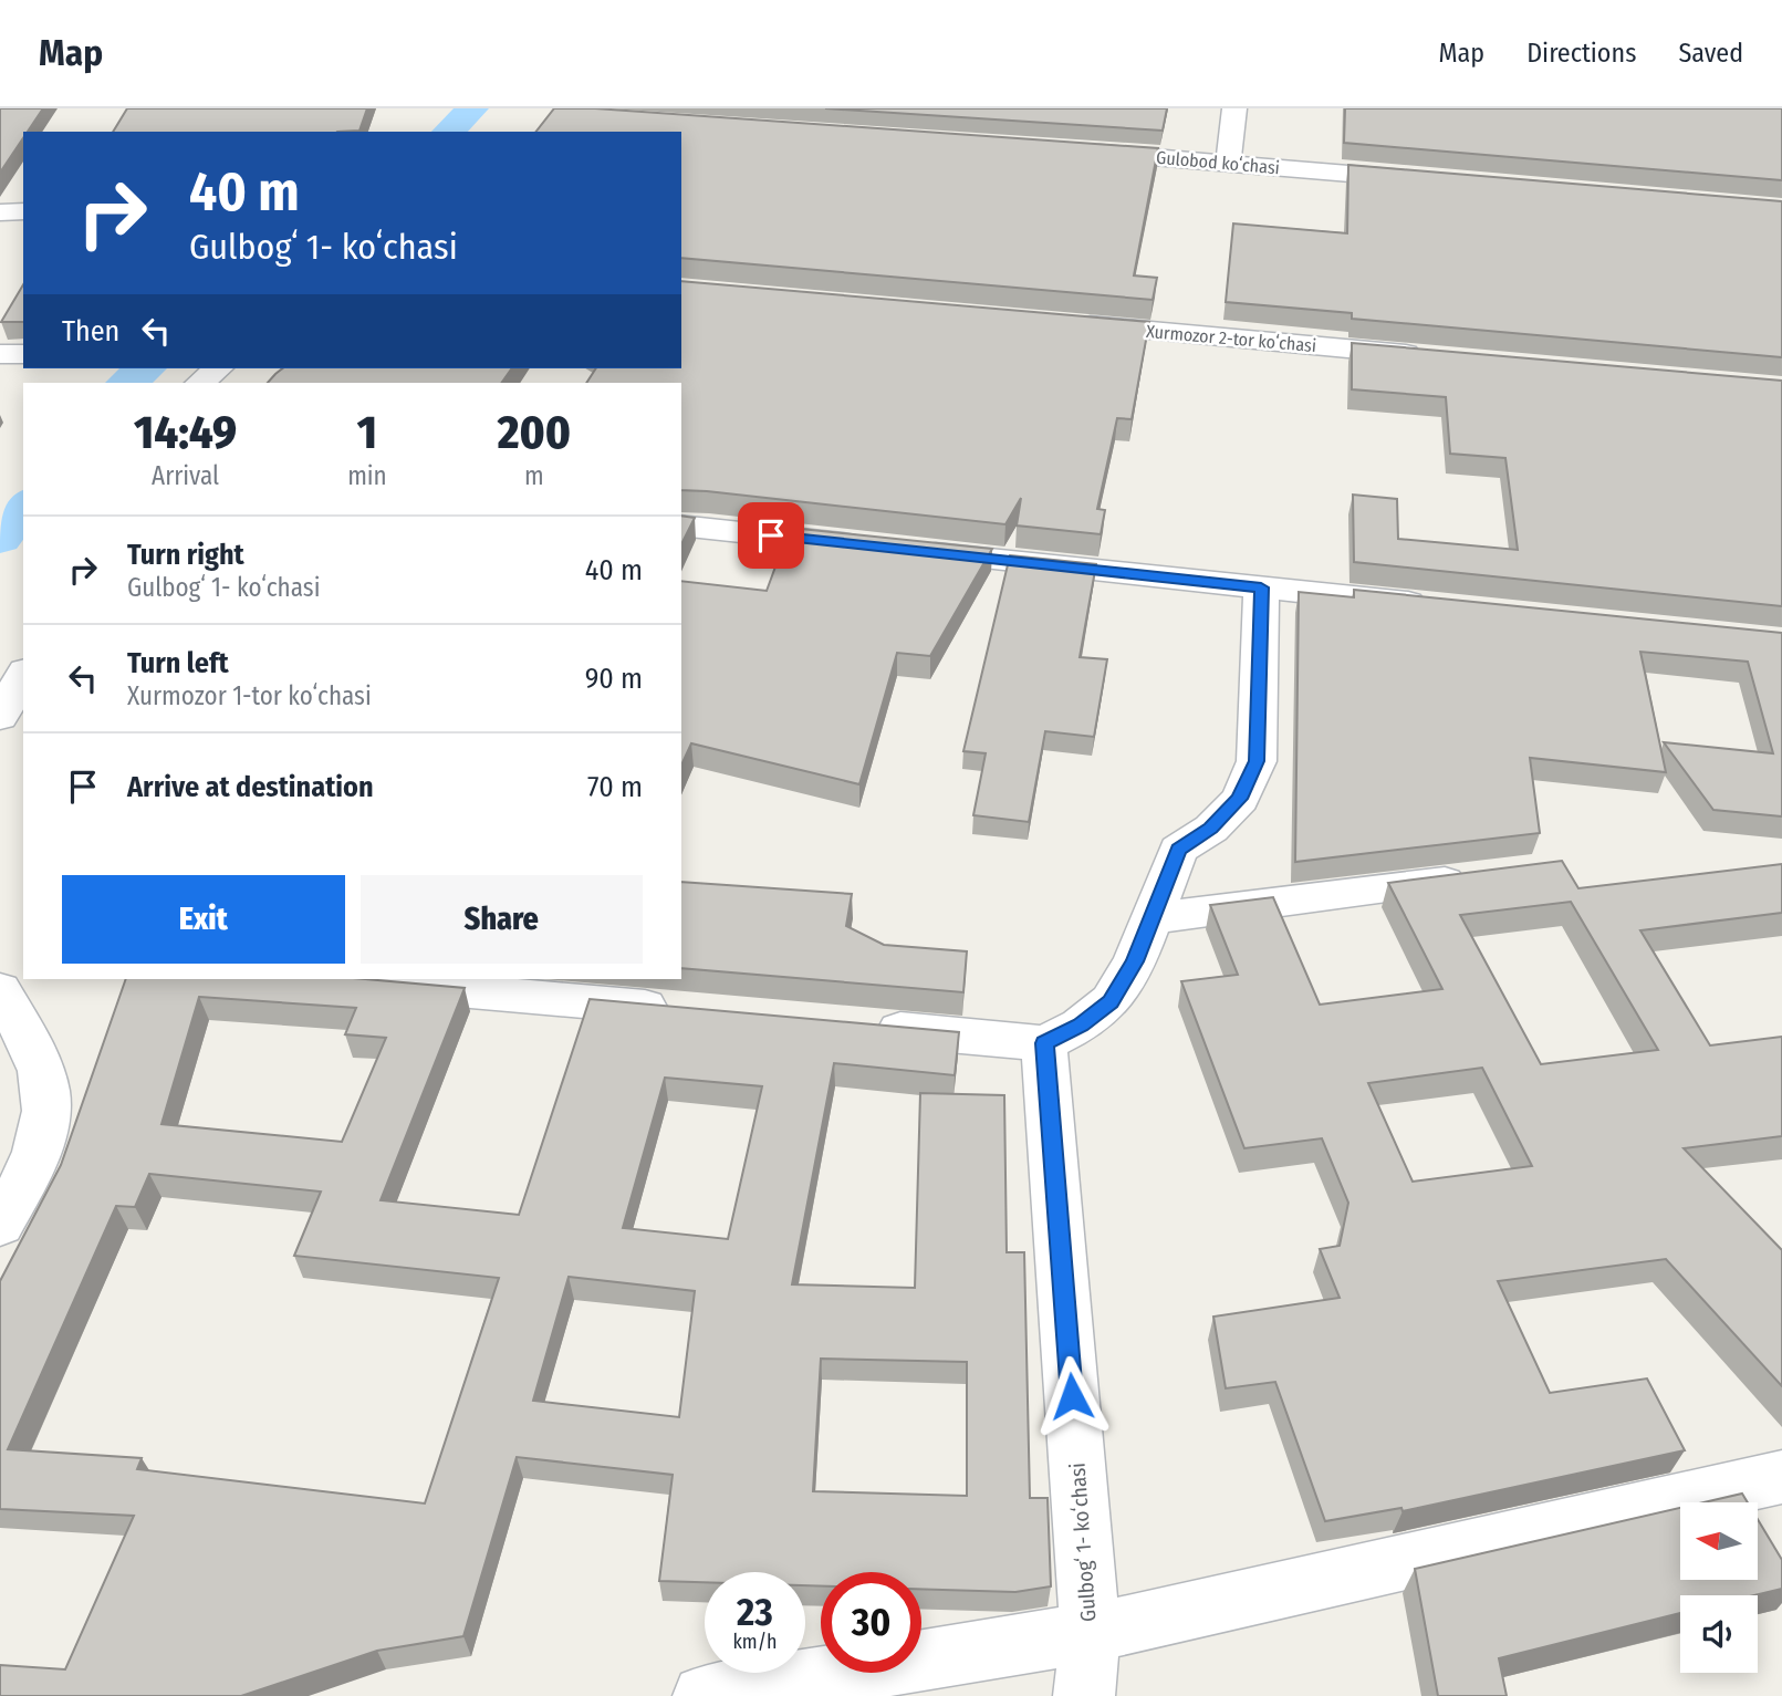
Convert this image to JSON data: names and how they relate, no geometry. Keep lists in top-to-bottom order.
{
  "streets": {
    "street": ["Gulobod koʻchasi", "Xurmozor 2-tor koʻchasi", "Gulbogʻ 1- koʻchasi"]
  },
  "north": "left",
  "page": {
    "header": "Map",
    "nav": ["Map", "Directions", "Saved"],
    "turn": ["40 m", "Gulbogʻ 1- koʻchasi"],
    "then": "Then",
    "eta": [
      "14:49",
      "Arrival",
      "1",
      "min",
      "200",
      "m"
    ],
    "list": [
      {
        "name": "Turn right",
        "note": "Gulbogʻ 1- koʻchasi",
        "value": "40 m"
      },
      {
        "name": "Turn left",
        "note": "Xurmozor 1-tor koʻchasi",
        "value": "90 m"
      },
      {
        "name": "Arrive at destination",
        "value": "70 m"
      }
    ],
    "buttons": ["Exit", "Share"],
    "speed": "23 km/h",
    "limit": "30"
  }
}
